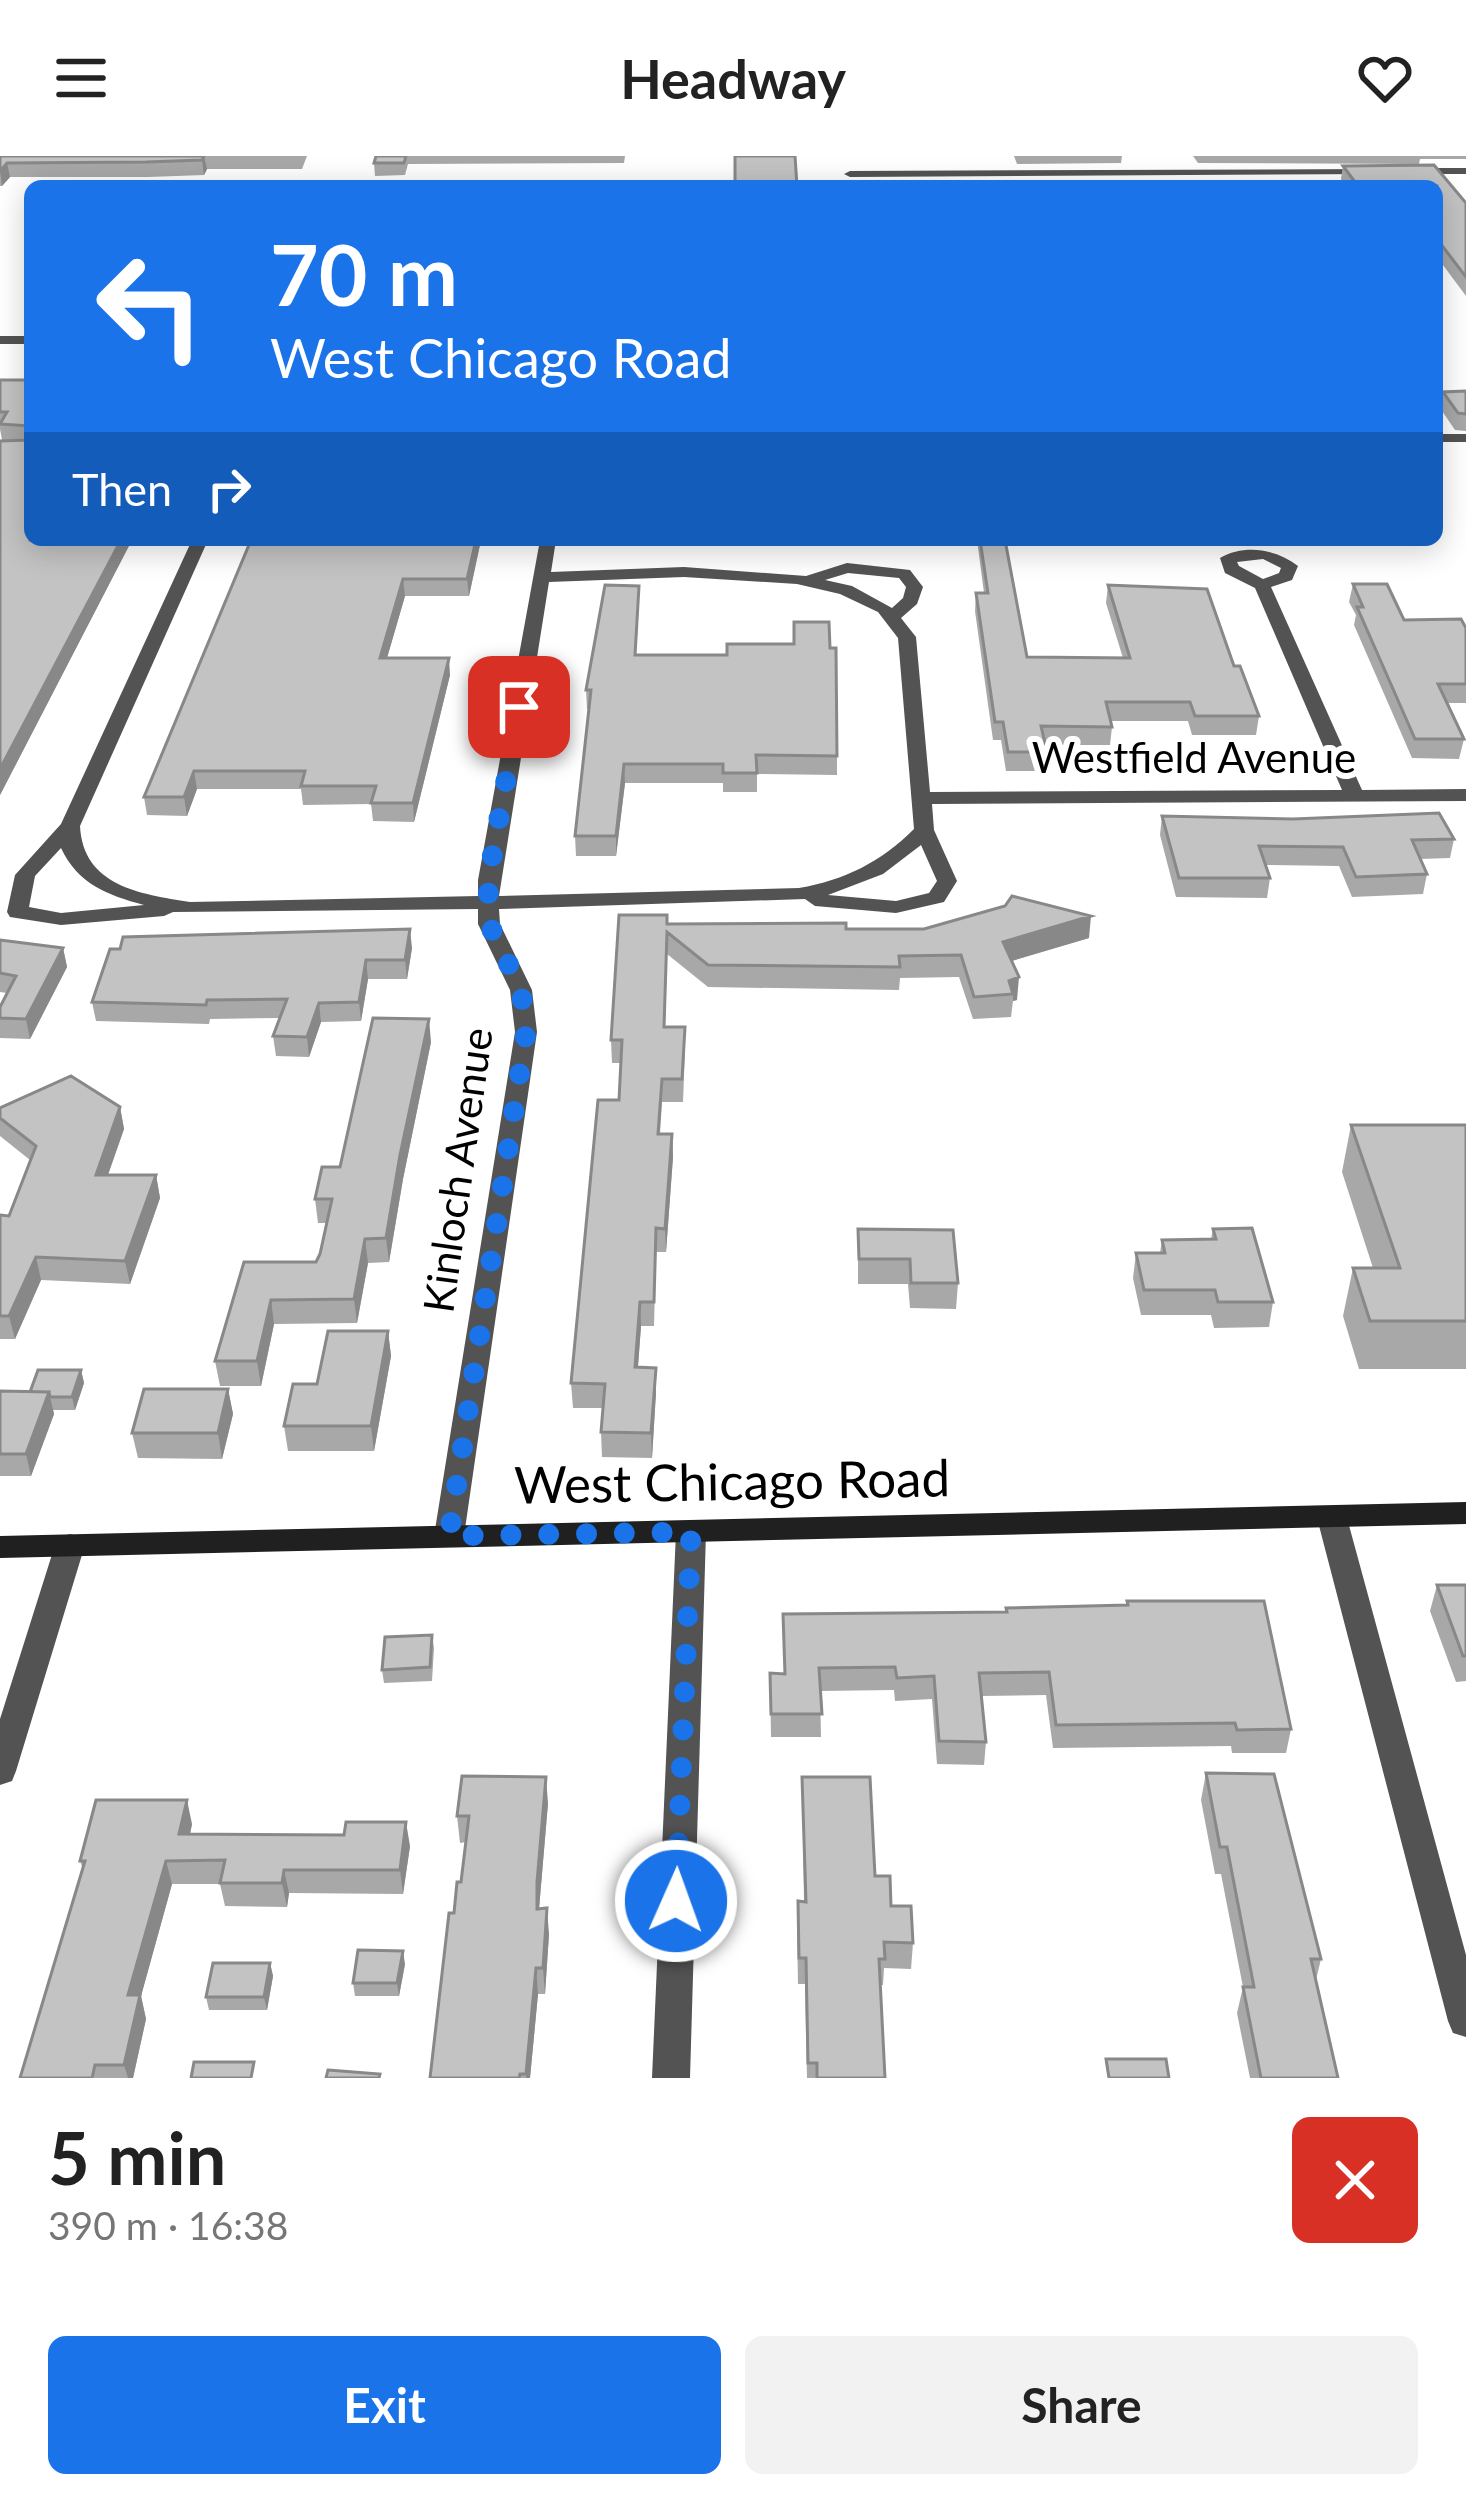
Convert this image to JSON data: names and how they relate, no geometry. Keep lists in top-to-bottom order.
{
  "streets": {
    "street": ["Westfield Avenue", "Kinloch Avenue", "West Chicago Road"]
  },
  "crossings": [
    ["Kinloch Avenue", "West Chicago Road"]
  ],
  "page": {
    "header": "Headway",
    "turn": ["70 m", "West Chicago Road"],
    "then": "Then",
    "heading": ["5 min", "390 m · 16:38"],
    "buttons": ["Exit", "Share"]
  }
}
